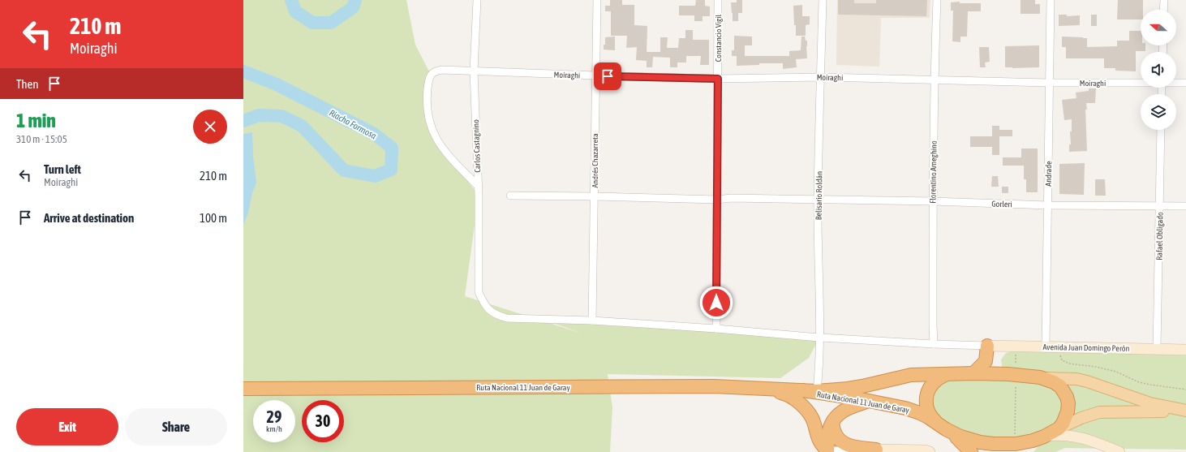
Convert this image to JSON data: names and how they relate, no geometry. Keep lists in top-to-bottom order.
{
  "streets": {
    "highway": ["Ruta Nacional 11 Juan de Garay"],
    "main road": ["Avenida Juan Domingo Perón"],
    "street": [
      "Constancio Vigil",
      "Moiraghi",
      "Carlos Castagnino",
      "Andrés Chazarreta",
      "Florentino Ameghino",
      "Andrade",
      "Belisario Roldán",
      "Gorleri",
      "Rafael Obligado"
    ]
  },
  "crossings": [
    ["Constancio Vigil", "Moiraghi"],
    ["Constancio Vigil", "Gorleri"],
    ["Moiraghi", "Carlos Castagnino"],
    ["Moiraghi", "Andrés Chazarreta"],
    ["Moiraghi", "Florentino Ameghino"],
    ["Moiraghi", "Andrade"],
    ["Moiraghi", "Belisario Roldán"],
    ["Carlos Castagnino", "Andrés Chazarreta"],
    ["Andrés Chazarreta", "Gorleri"],
    ["Florentino Ameghino", "Gorleri"],
    ["Andrade", "Gorleri"],
    ["Andrade", "Avenida Juan Domingo Perón"],
    ["Belisario Roldán", "Gorleri"],
    ["Belisario Roldán", "Ruta Nacional 11 Juan de Garay"],
    ["Gorleri", "Rafael Obligado"],
    ["Rafael Obligado", "Avenida Juan Domingo Perón"]
  ],
  "water": ["Riacho Formosa"],
  "north": "left",
  "page": {
    "turn": ["210 m", "Moiraghi"],
    "then": "Then",
    "heading": ["1 min", "310 m · 15:05"],
    "list": [
      {
        "name": "Turn left",
        "note": "Moiraghi",
        "value": "210 m"
      },
      {
        "name": "Arrive at destination",
        "value": "100 m"
      }
    ],
    "speed": "29 km/h",
    "limit": "30",
    "buttons": ["Exit", "Share"]
  }
}
